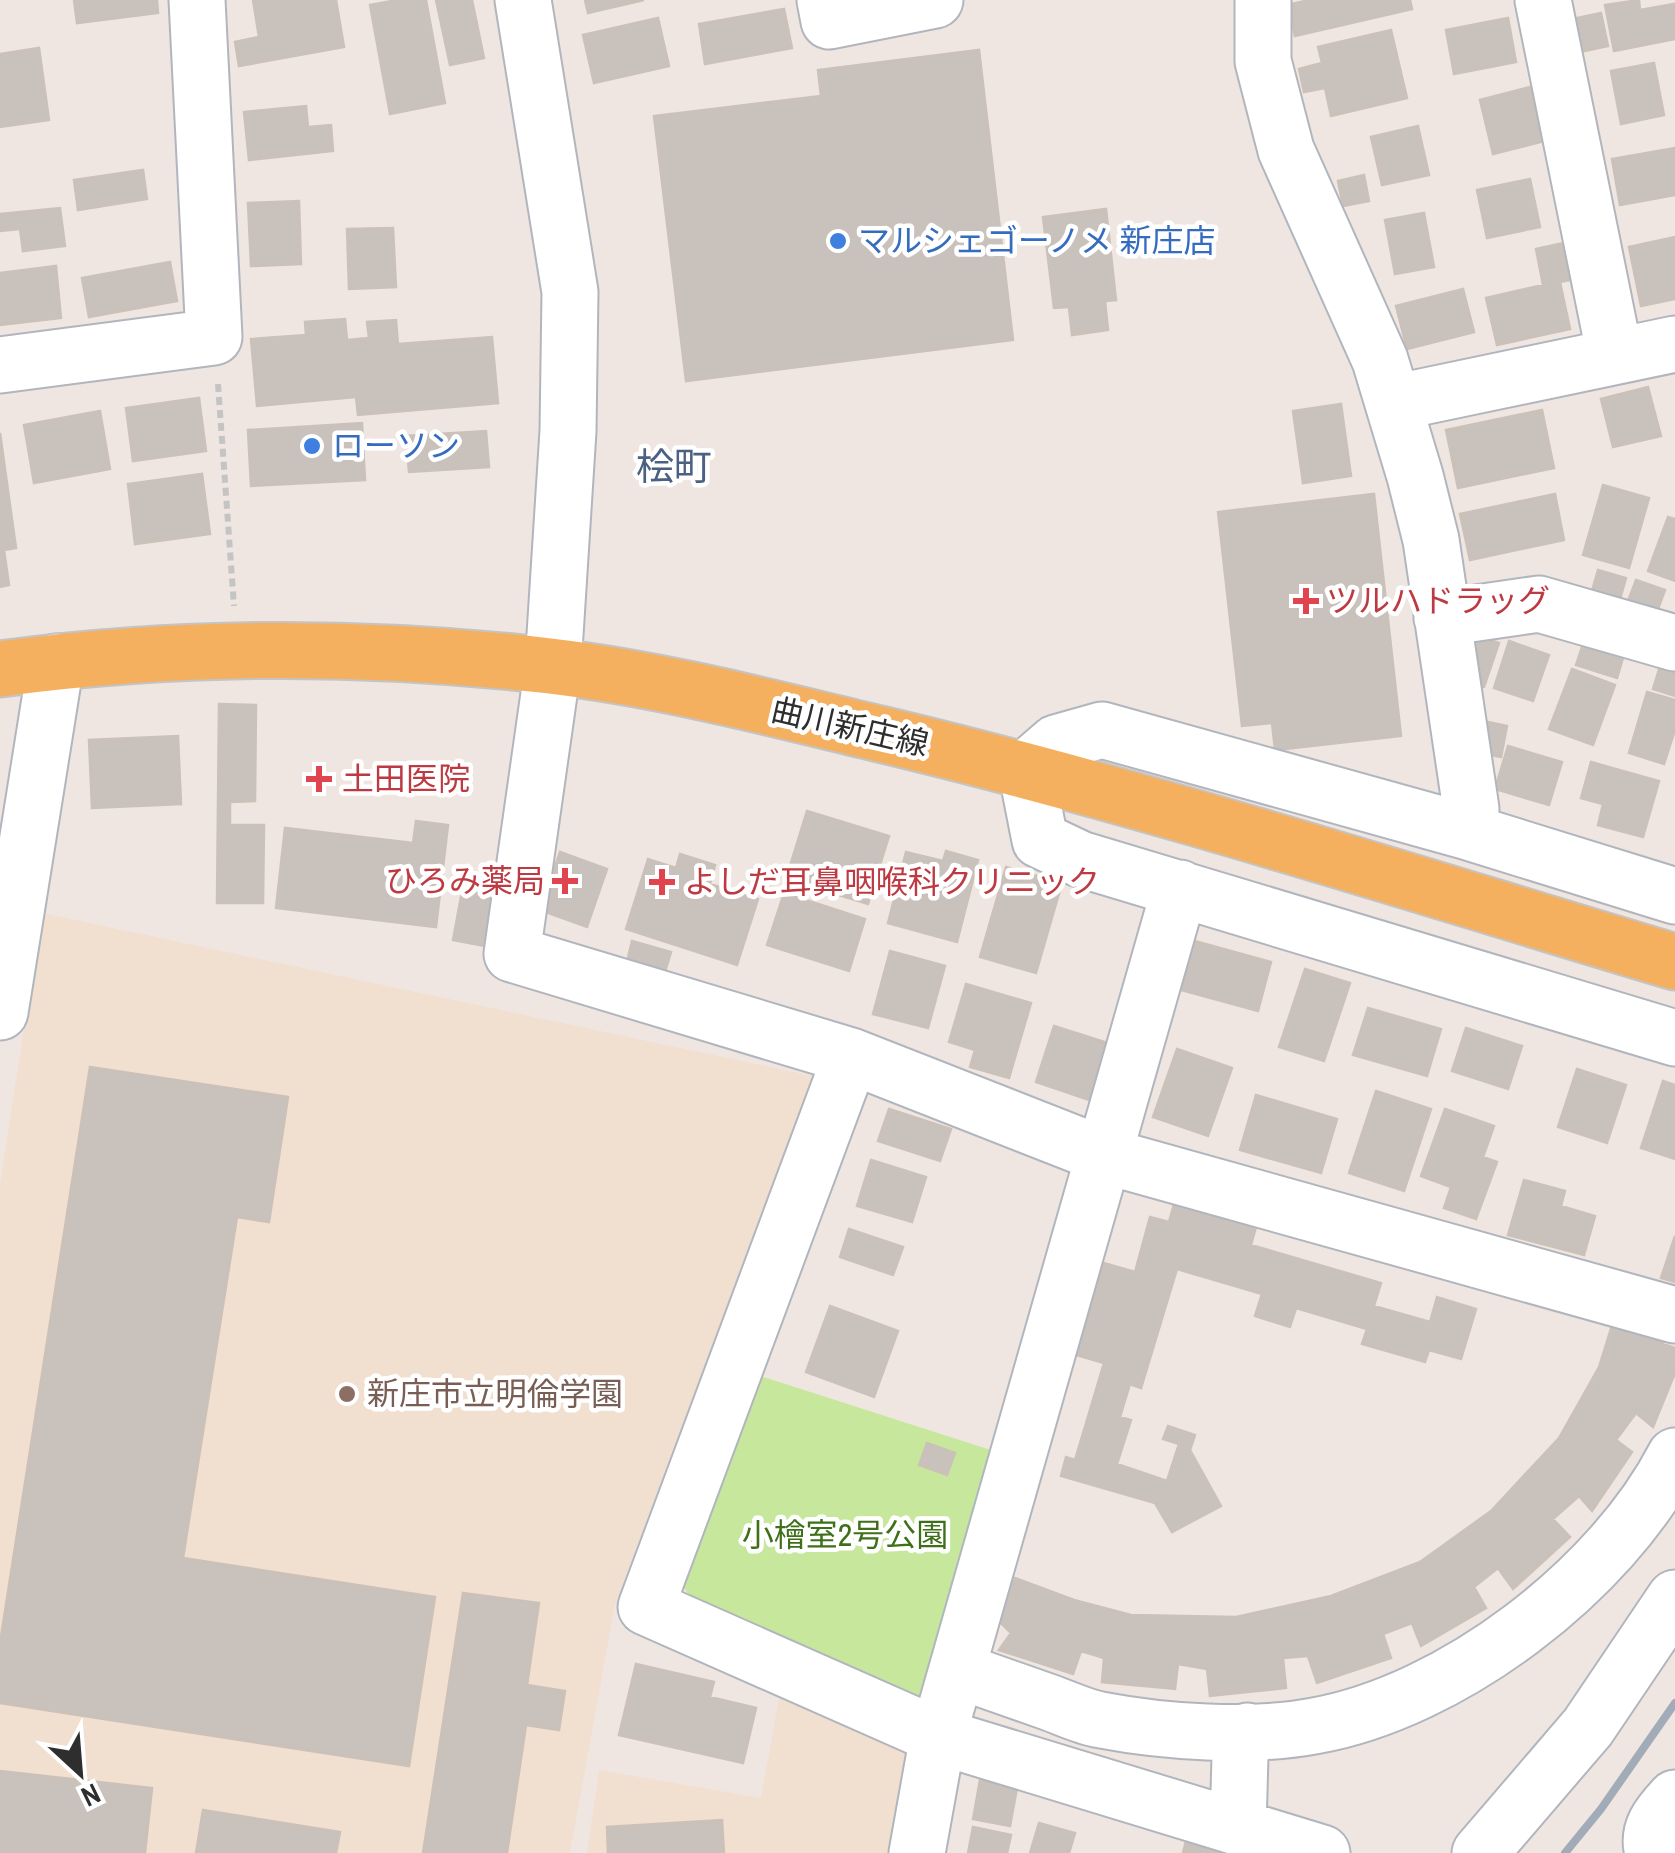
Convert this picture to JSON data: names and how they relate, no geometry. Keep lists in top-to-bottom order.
{
  "streets": {
    "main road": ["曲川新庄線"]
  },
  "districts": ["桧町"],
  "parks": ["小檜室2号公園"],
  "places": {
    "other": ["マルシェゴーノメ 新庄店", "ローソン", "新庄市立明倫学園"],
    "health": [
      "ツルハドラッグ",
      "土田医院",
      "ひろみ薬局",
      "よしだ耳鼻咽喉科クリニック"
    ]
  },
  "north": "bottom right"
}
